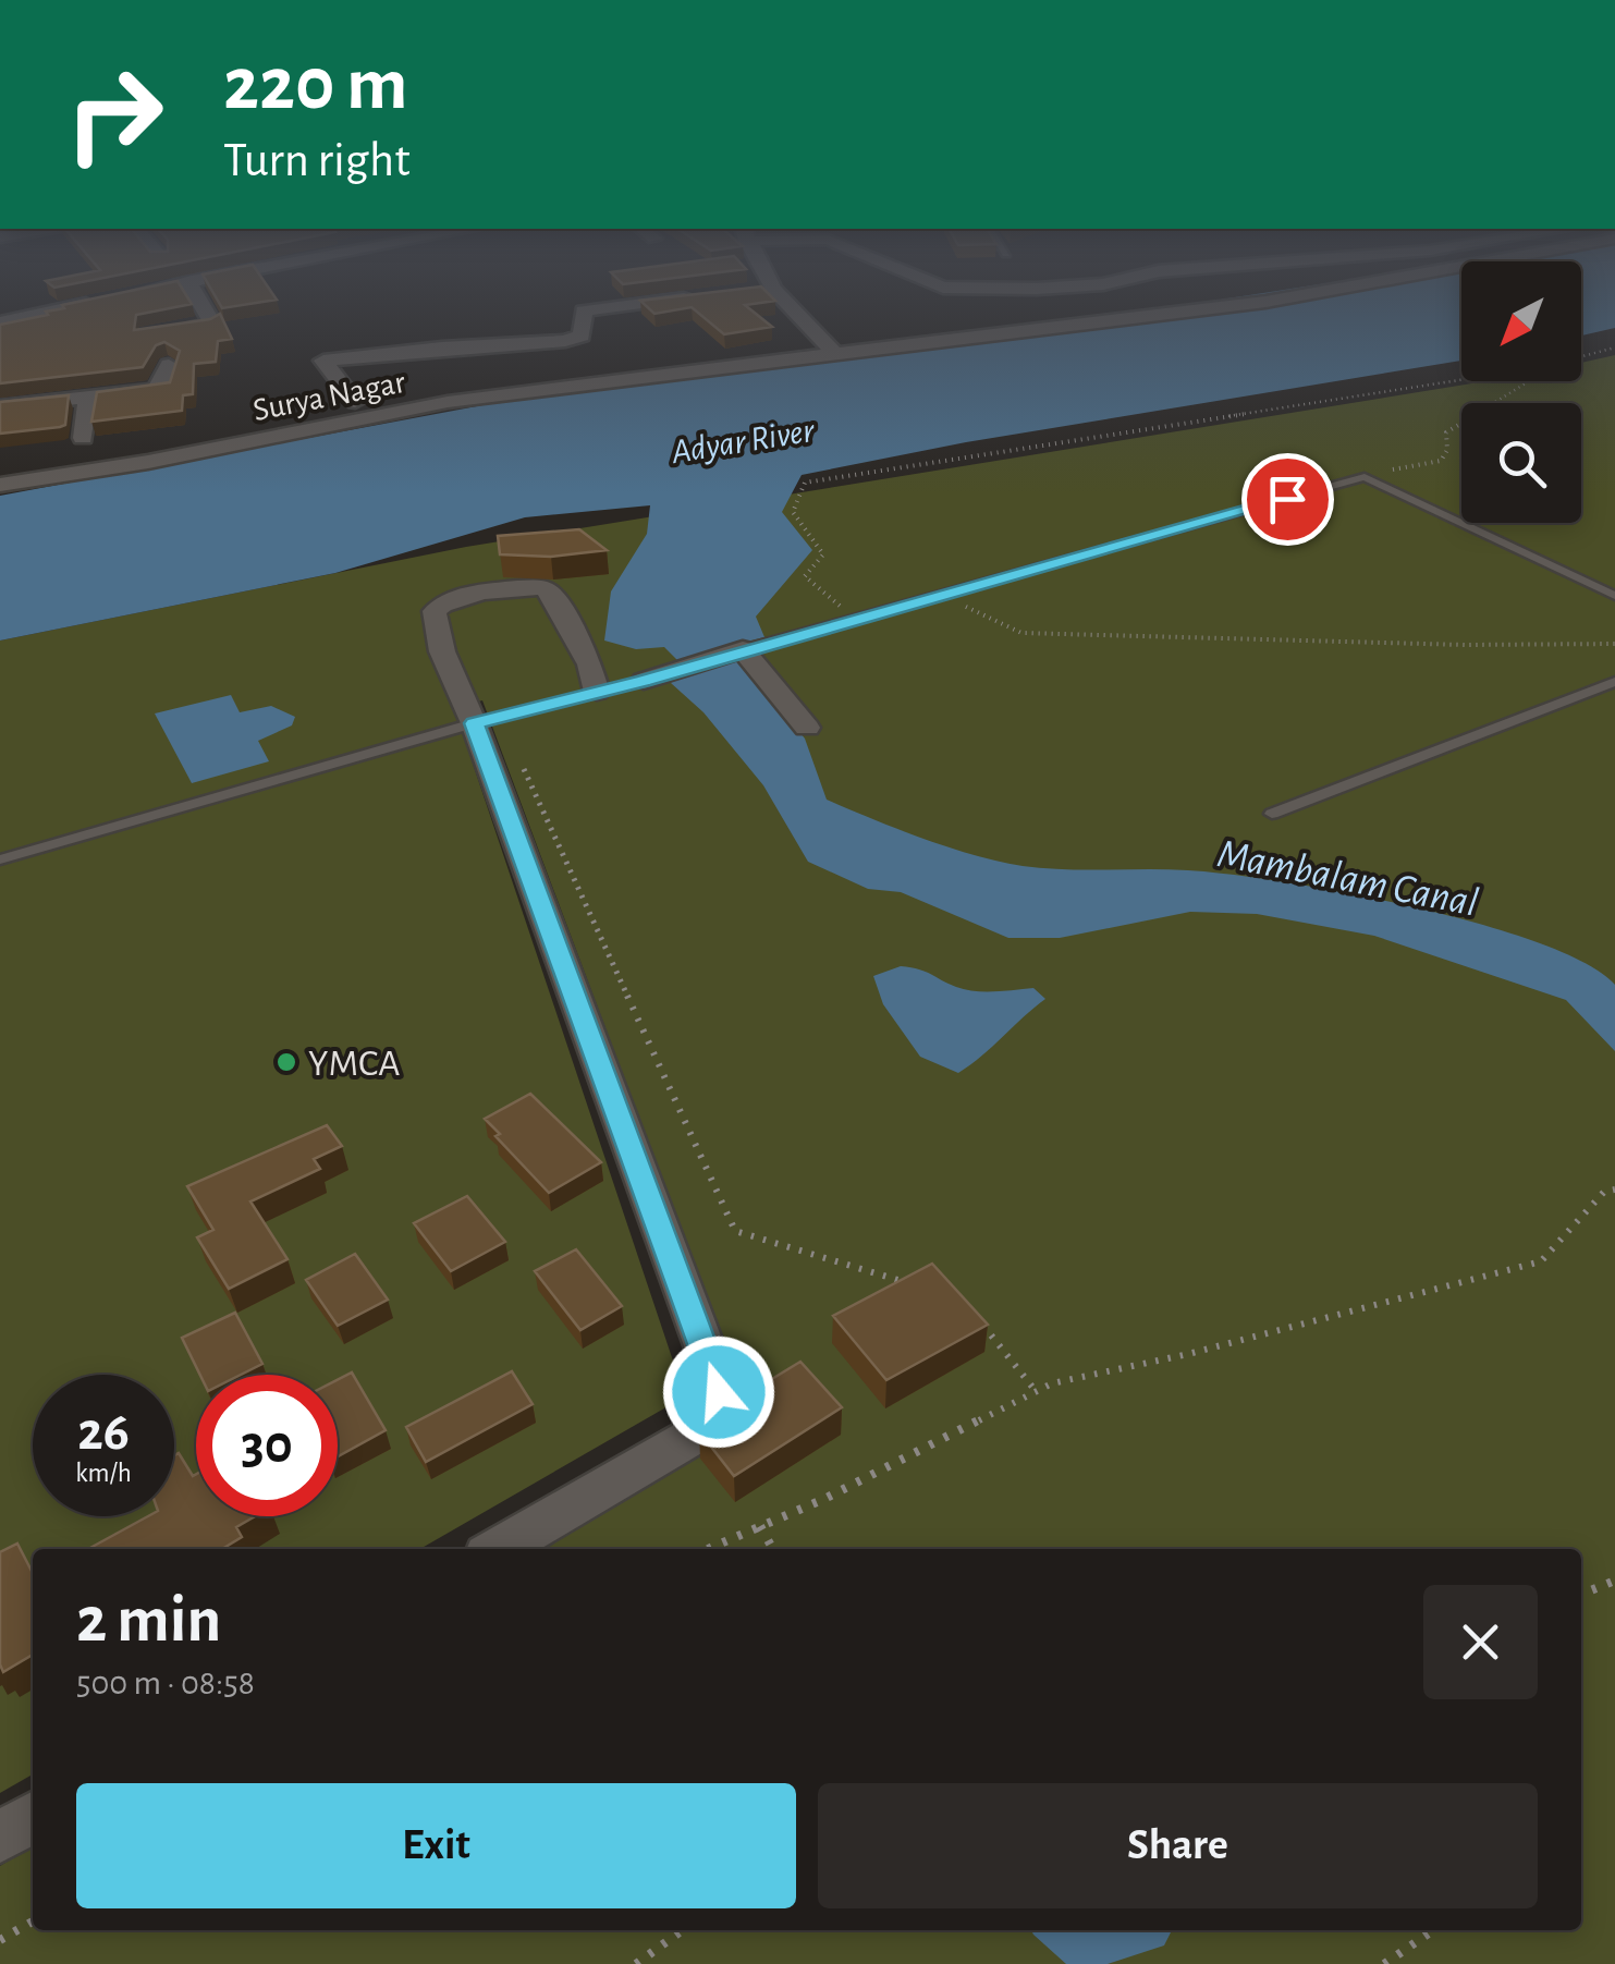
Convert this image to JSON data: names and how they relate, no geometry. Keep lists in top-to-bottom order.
{
  "streets": {
    "street": ["Surya Nagar"]
  },
  "water": ["Adyar River", "Mambalam Canal"],
  "places": ["YMCA"],
  "north": "bottom left",
  "page": {
    "turn": ["220 m", "Turn right"],
    "speed": "26 km/h",
    "limit": "30",
    "heading": ["2 min", "500 m · 08:58"],
    "buttons": ["Exit", "Share"]
  }
}
